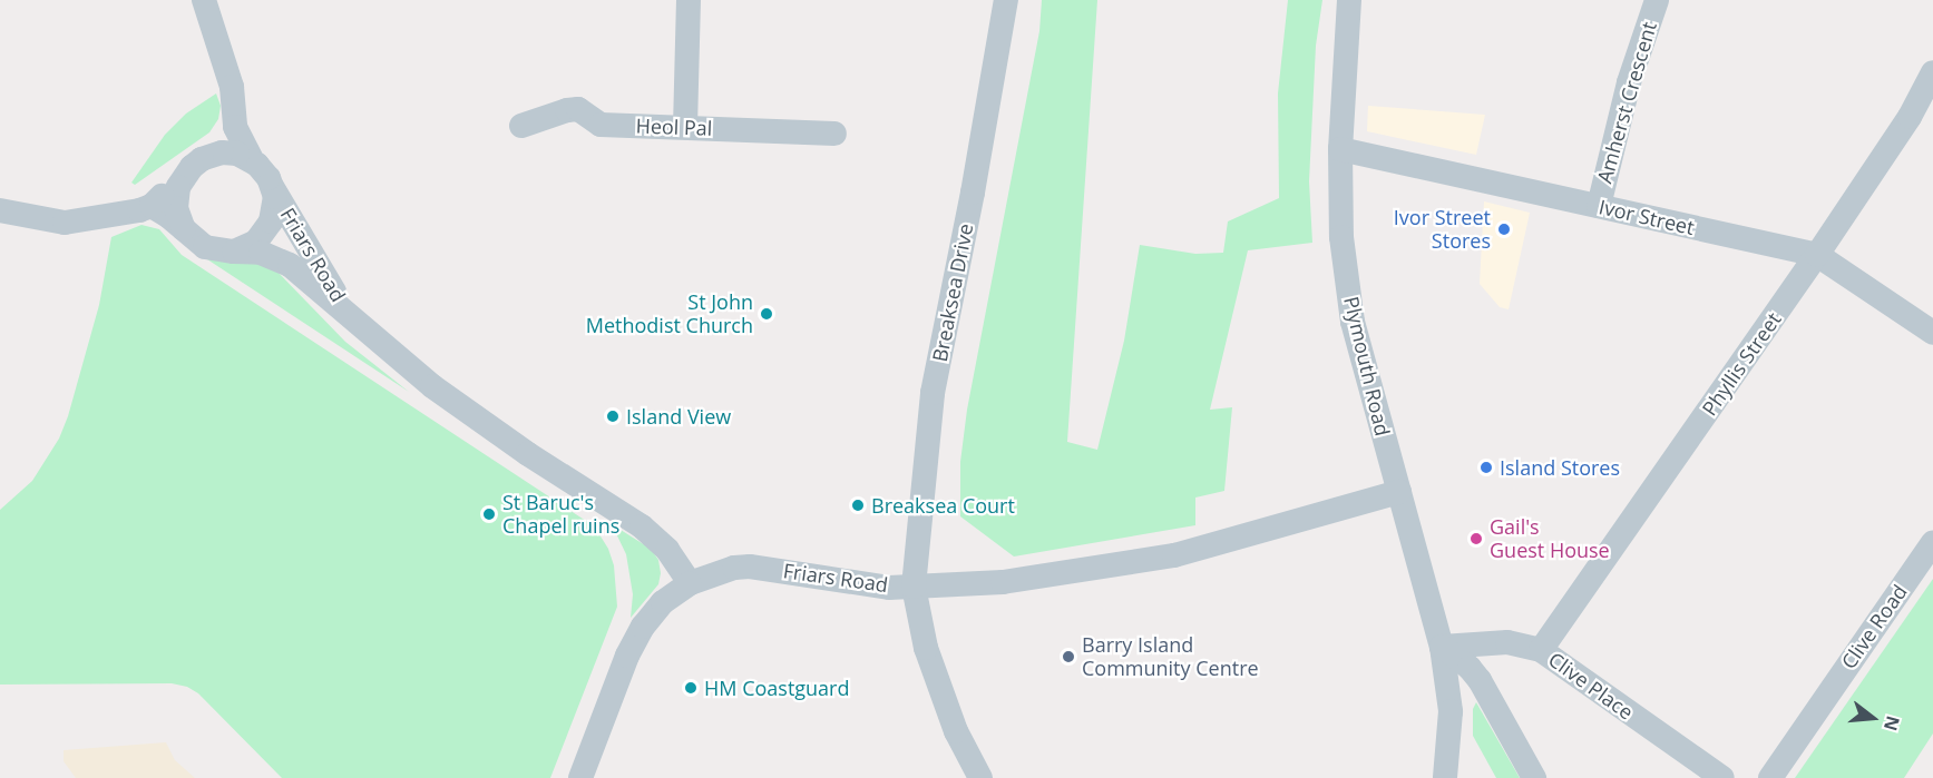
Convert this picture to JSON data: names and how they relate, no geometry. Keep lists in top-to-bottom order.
{
  "streets": {
    "street": [
      "Amherst Crescent",
      "Heol Pal",
      "Ivor Street",
      "Friars Road",
      "Breaksea Drive",
      "Phyllis Street",
      "Plymouth Road",
      "Clive Road",
      "Clive Place"
    ]
  },
  "crossings": [
    ["Amherst Crescent", "Ivor Street"],
    ["Ivor Street", "Phyllis Street"],
    ["Ivor Street", "Plymouth Road"],
    ["Friars Road", "Breaksea Drive"],
    ["Friars Road", "Plymouth Road"],
    ["Phyllis Street", "Clive Place"],
    ["Plymouth Road", "Clive Place"]
  ],
  "places": [
    "Ivor Street Stores",
    "St John Methodist Church",
    "Island View",
    "Island Stores",
    "Breaksea Court",
    "St Baruc's Chapel ruins",
    "Gail's Guest House",
    "Barry Island Community Centre",
    "HM Coastguard"
  ],
  "north": "right"
}
